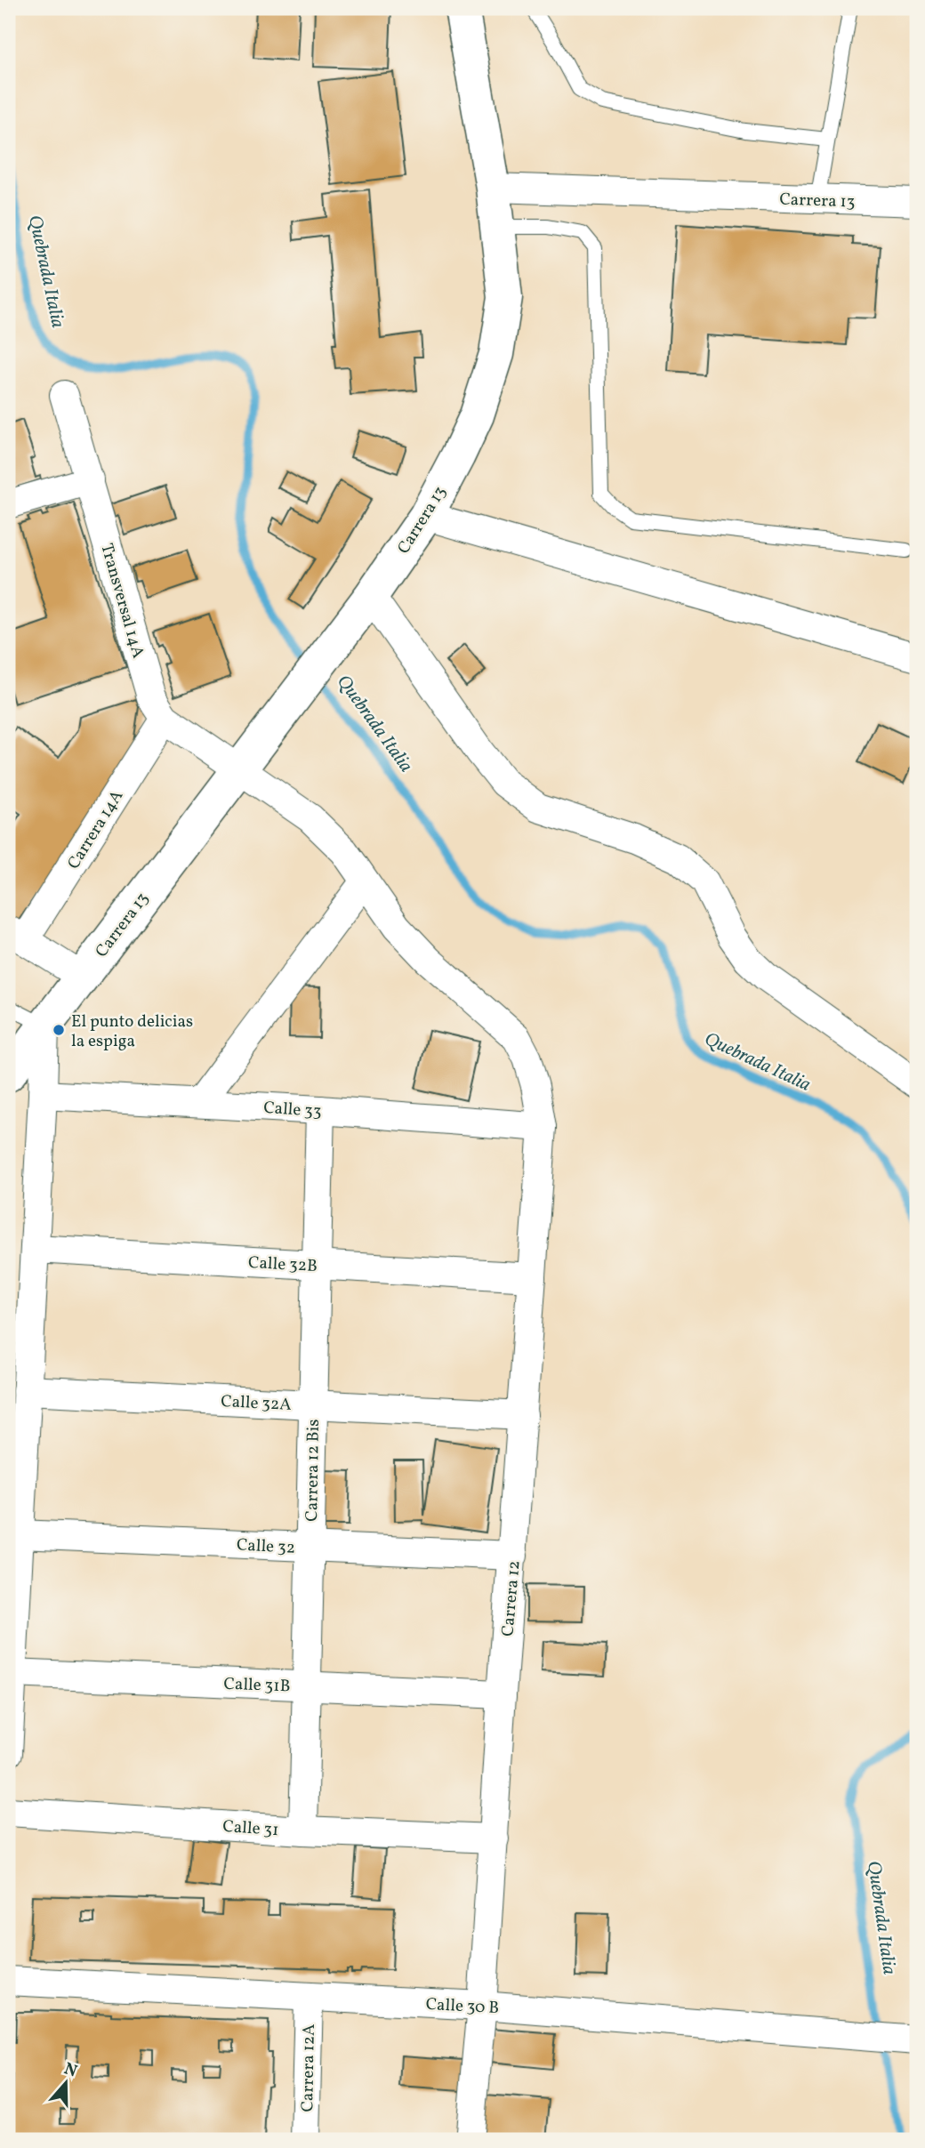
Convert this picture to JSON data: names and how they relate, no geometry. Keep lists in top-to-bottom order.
{
  "streets": {
    "main road": ["Carrera 13"],
    "street": [
      "Transversal 14A",
      "Carrera 14A",
      "Calle 33",
      "Calle 32B",
      "Calle 32A",
      "Carrera 12 Bis",
      "Calle 32",
      "Carrera 12",
      "Calle 31B",
      "Calle 31",
      "Calle 30 B",
      "Carrera 12A"
    ]
  },
  "crossings": [
    ["Carrera 13", "Carrera 12"],
    ["Transversal 14A", "Carrera 14A"],
    ["Transversal 14A", "Carrera 12"],
    ["Carrera 14A", "Carrera 12"],
    ["Calle 33", "Carrera 12 Bis"],
    ["Calle 33", "Carrera 12"],
    ["Calle 32B", "Carrera 12 Bis"],
    ["Calle 32B", "Carrera 12"],
    ["Calle 32A", "Carrera 12 Bis"],
    ["Calle 32A", "Carrera 12"],
    ["Carrera 12 Bis", "Calle 32"],
    ["Carrera 12 Bis", "Calle 31B"],
    ["Carrera 12 Bis", "Calle 31"],
    ["Calle 32", "Carrera 12"],
    ["Carrera 12", "Calle 31B"],
    ["Carrera 12", "Calle 31"],
    ["Carrera 12", "Calle 30 B"],
    ["Calle 30 B", "Carrera 12A"]
  ],
  "water": ["Quebrada Italia"],
  "places": ["El punto delicias la espiga"],
  "north": "top"
}
